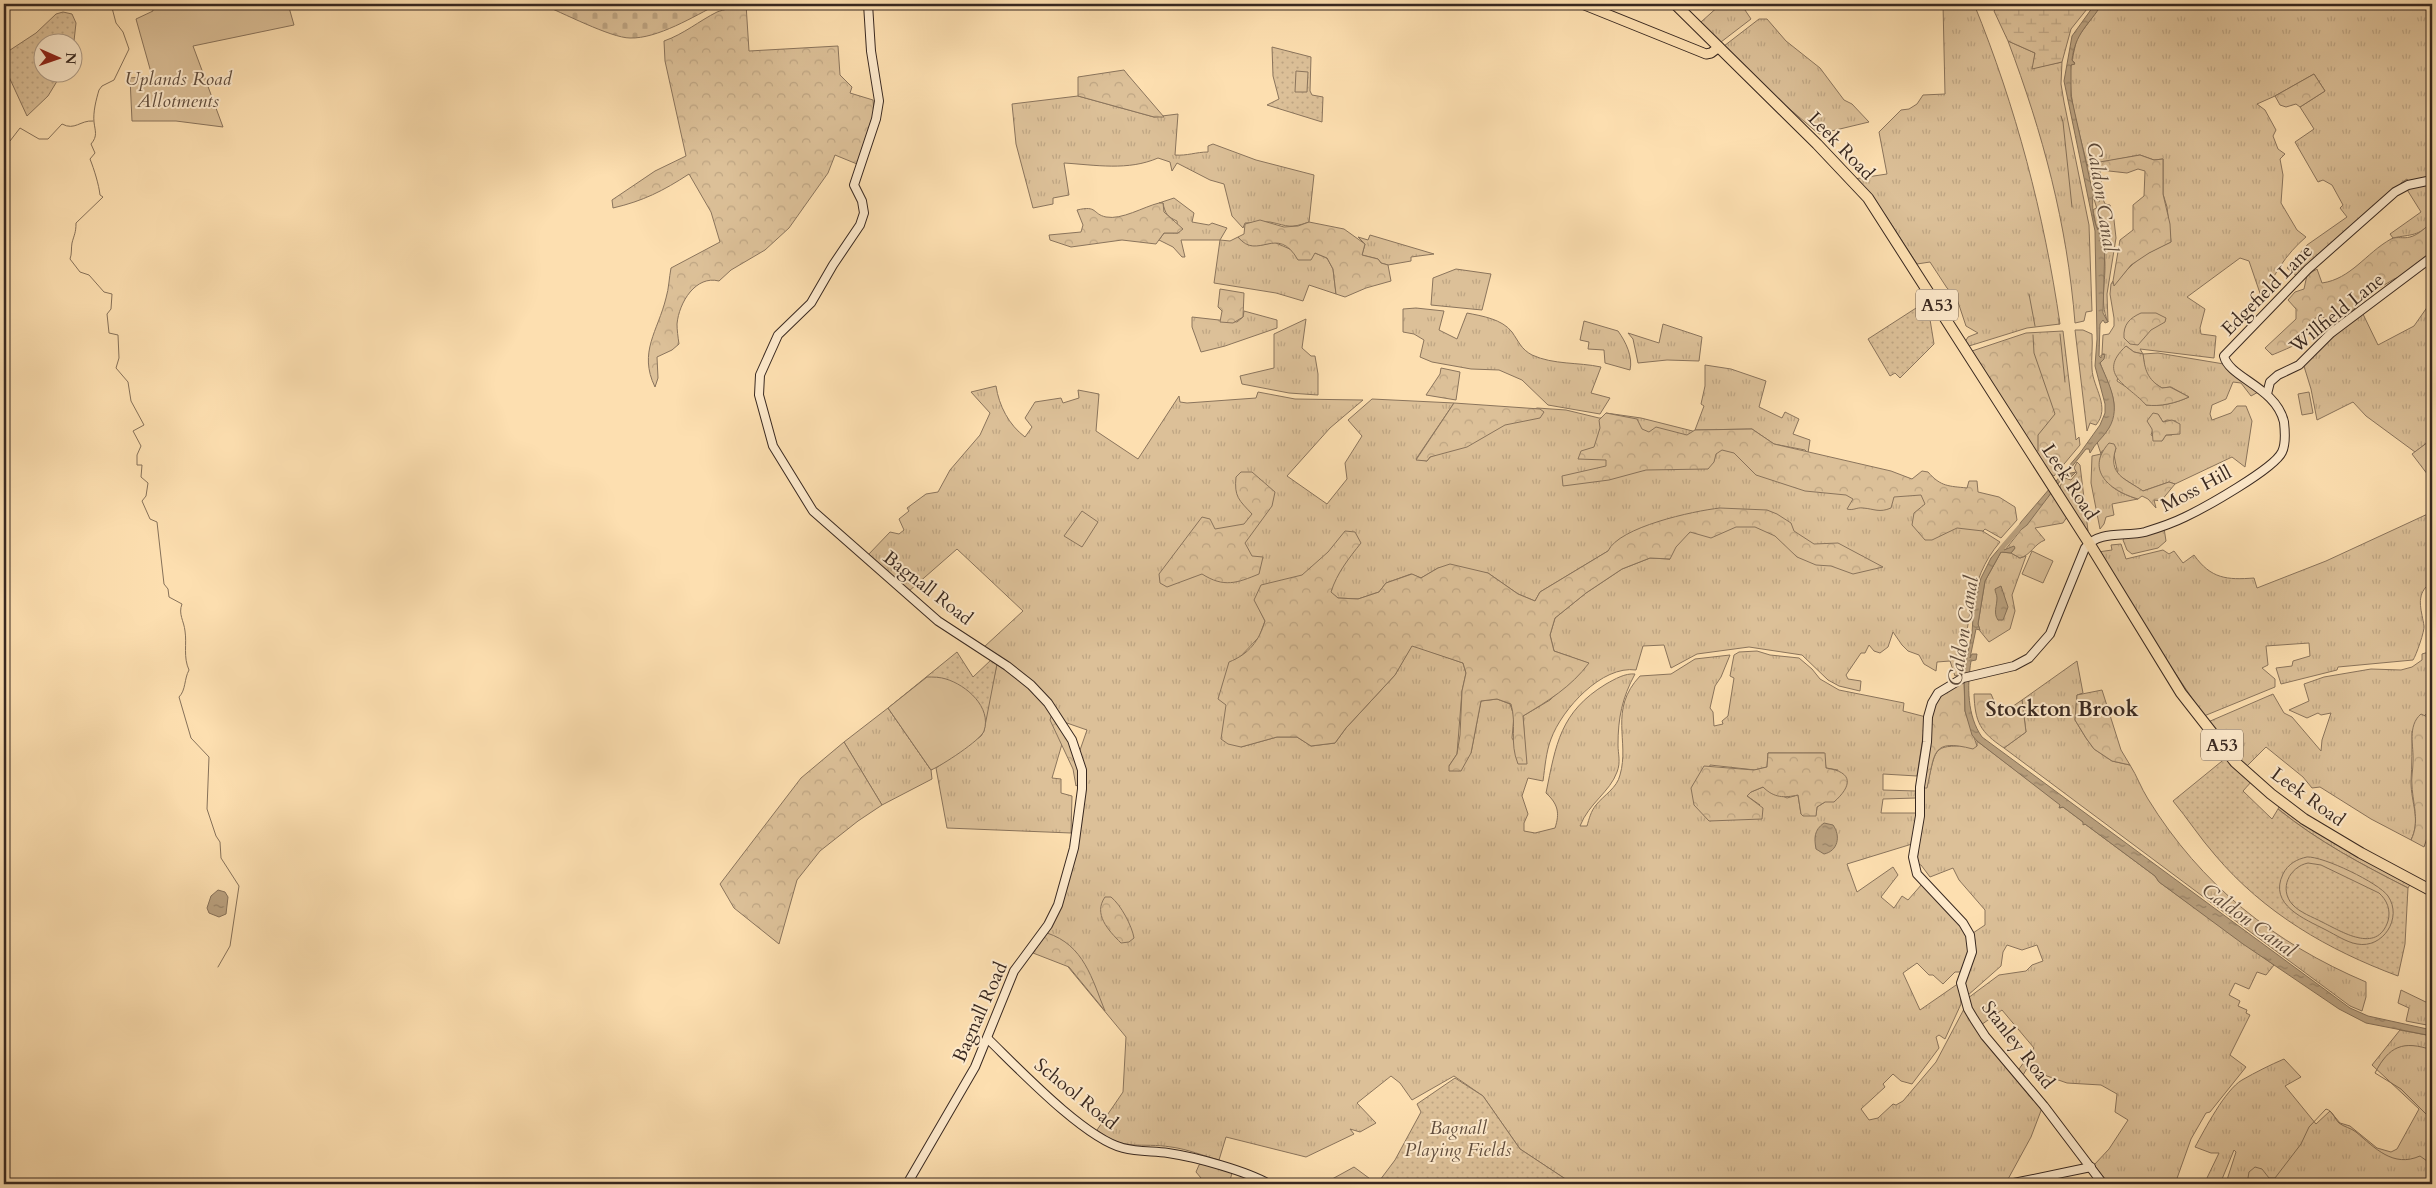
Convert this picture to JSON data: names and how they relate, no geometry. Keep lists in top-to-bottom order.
{
  "streets": {
    "highway": ["Leek Road", "A53"],
    "street": [
      "Edgefield Lane",
      "Willfield Lane",
      "Moss Hill",
      "Bagnall Road",
      "Stanley Road",
      "School Road"
    ]
  },
  "crossings": [
    ["Leek Road", "A53"],
    ["Leek Road", "Moss Hill"],
    ["Leek Road", "Stanley Road"],
    ["Edgefield Lane", "Willfield Lane"],
    ["Edgefield Lane", "Moss Hill"],
    ["Moss Hill", "Stanley Road"],
    ["Bagnall Road", "School Road"]
  ],
  "districts": ["Stockton Brook"],
  "water": ["Caldon Canal"],
  "parks": ["Uplands Road Allotments", "Bagnall Playing Fields"],
  "north": "right"
}
